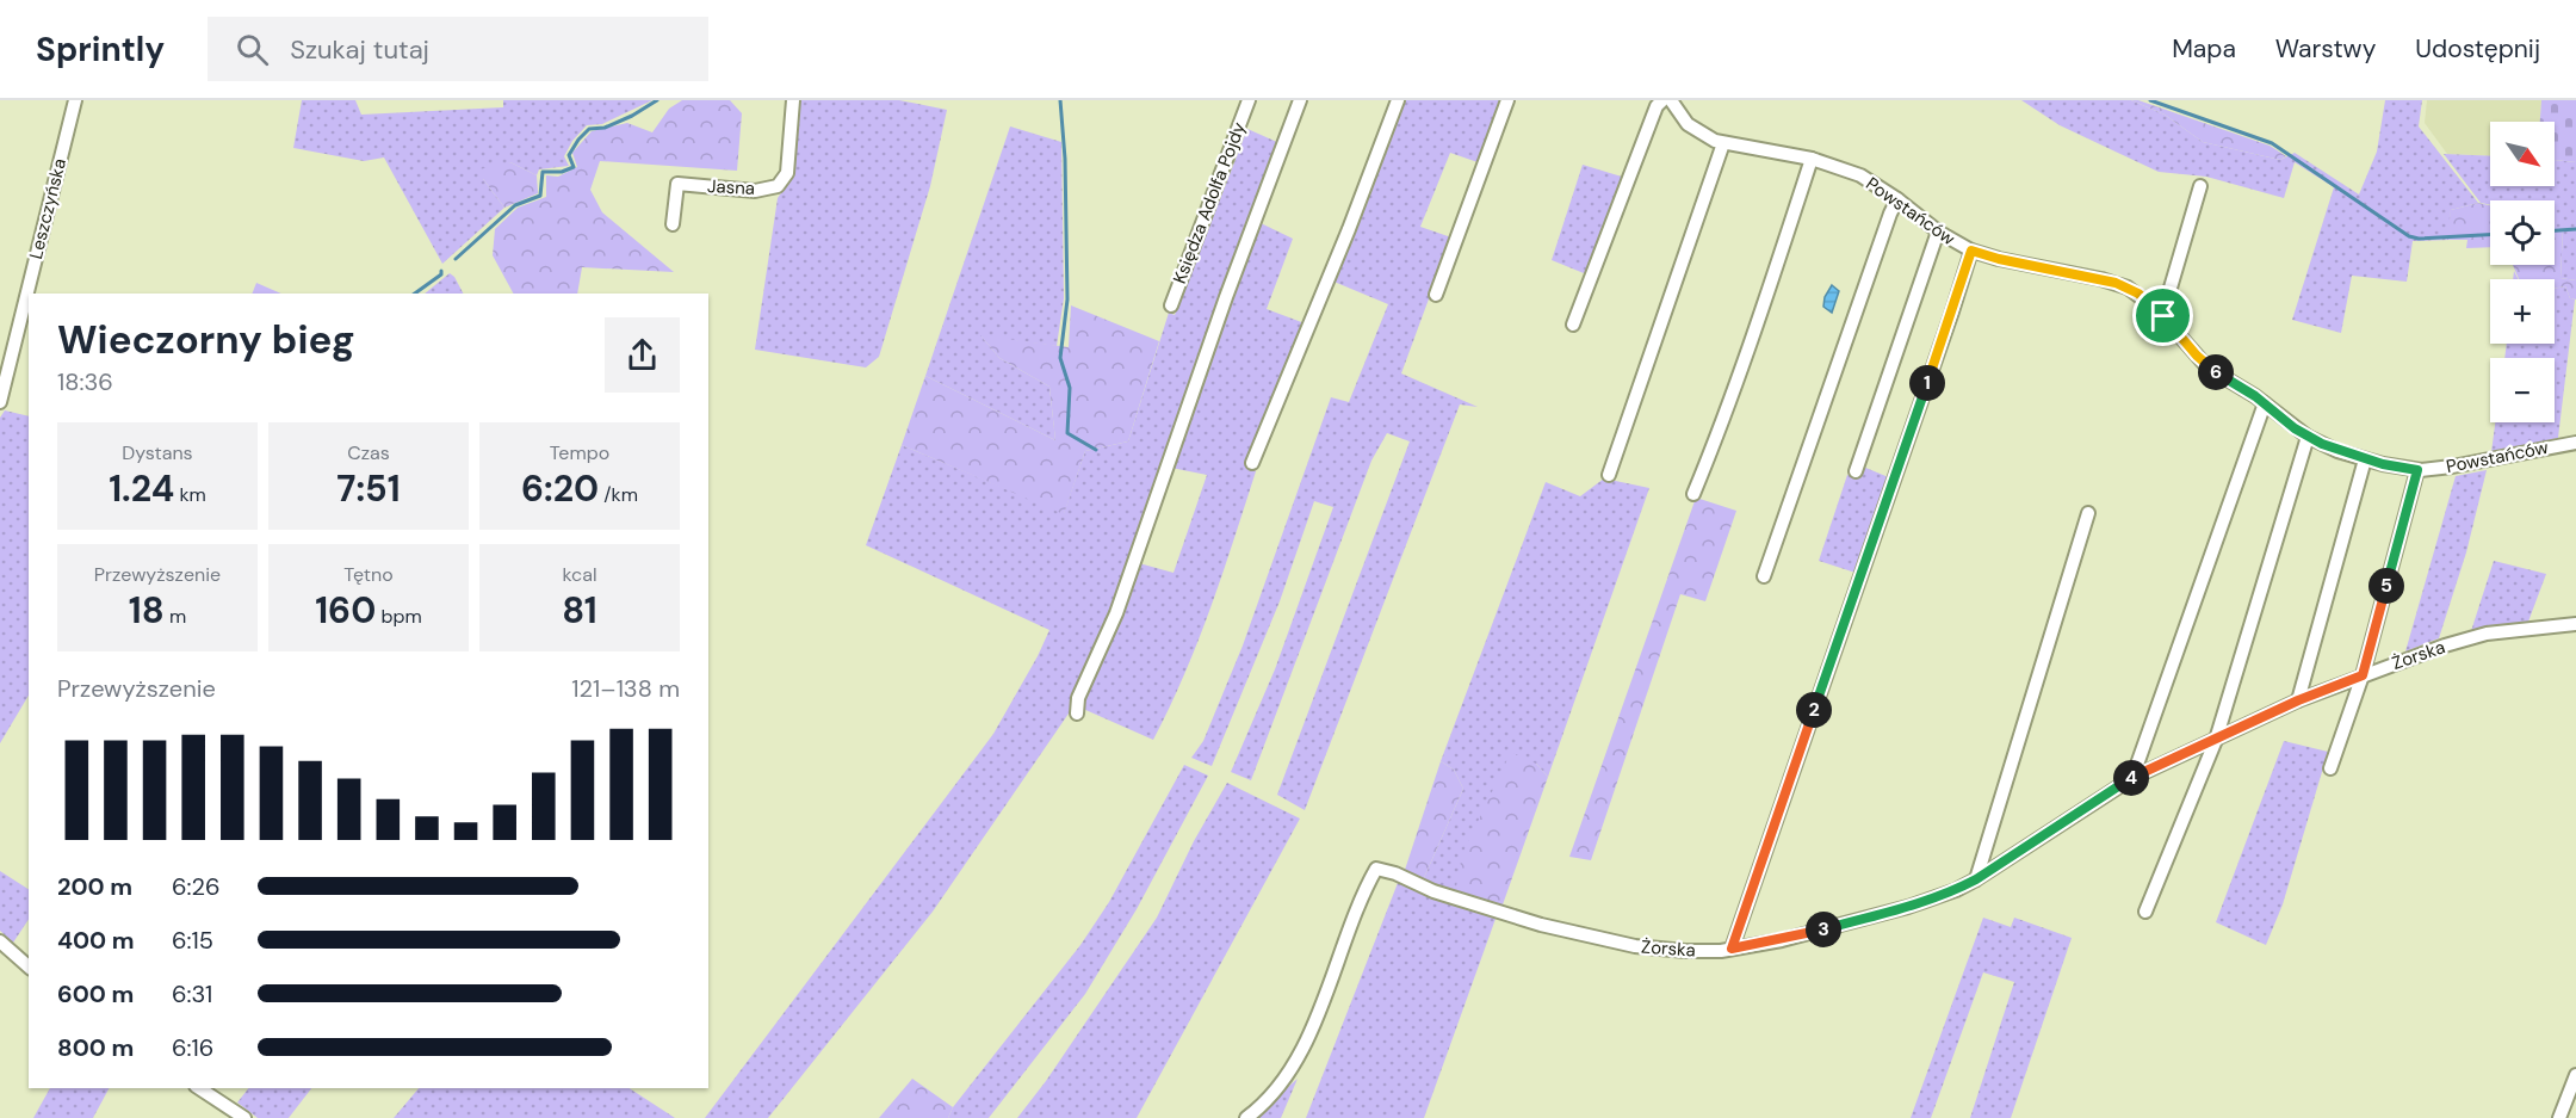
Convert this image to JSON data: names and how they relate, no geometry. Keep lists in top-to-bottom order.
{
  "streets": {
    "street": [
      "Jasna",
      "Księdza Adolfa Pojdy",
      "Leszczyńska",
      "Powstańców",
      "Żorska"
    ]
  },
  "north": "bottom right",
  "page": {
    "header": "Sprintly",
    "search": "Szukaj tutaj",
    "nav": ["Mapa", "Warstwy", "Udostępnij"],
    "map_buttons": ["+", "−"],
    "heading": ["Wieczorny bieg", "18:36"],
    "pins": [
      "6",
      "1",
      "5",
      "2",
      "4",
      "3"
    ],
    "stats": [
      ["Dystans", "1.24 km"],
      ["Czas", "7:51"],
      ["Tempo", "6:20 /km"],
      ["Przewyższenie", "18 m"],
      ["Tętno", "160 bpm"],
      ["kcal", "81"]
    ],
    "chart": ["Przewyższenie", "121–138 m"],
    "list": [
      {
        "name": "200 m",
        "note": "6:26"
      },
      {
        "name": "400 m",
        "note": "6:15"
      },
      {
        "name": "600 m",
        "note": "6:31"
      },
      {
        "name": "800 m",
        "note": "6:16"
      }
    ]
  }
}
